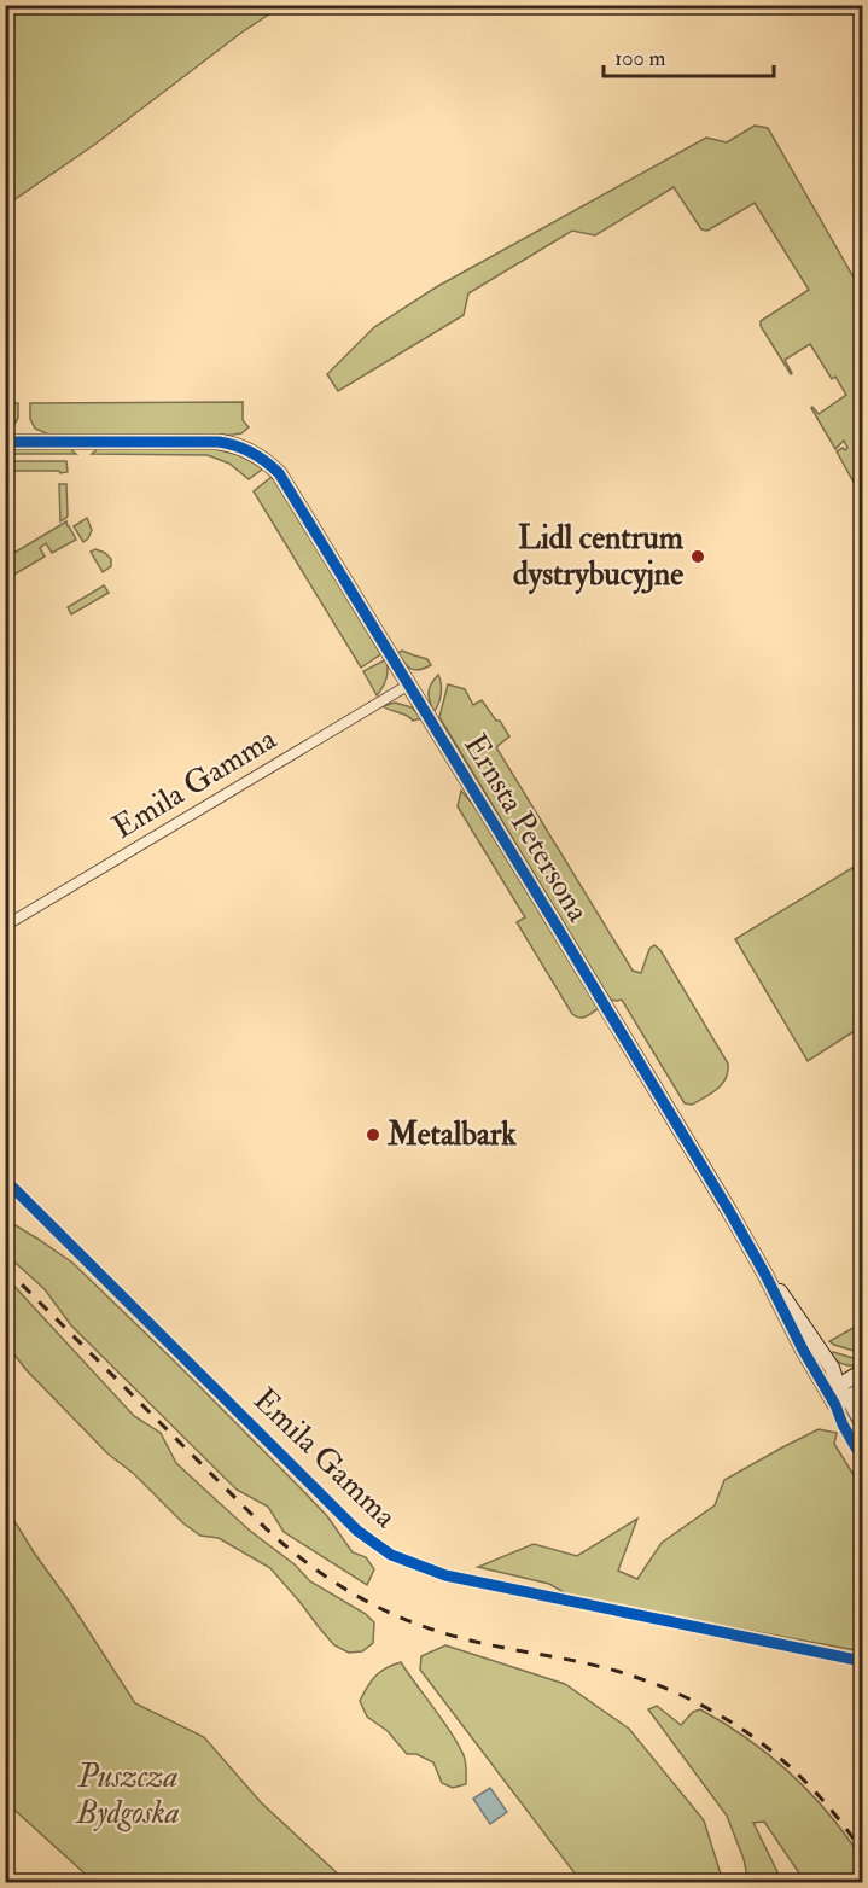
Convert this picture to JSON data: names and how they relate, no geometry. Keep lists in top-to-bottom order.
{
  "streets": {
    "street": ["Emila Gamma", "Ernsta Petersona"]
  },
  "crossings": [
    ["Emila Gamma", "Ernsta Petersona"]
  ],
  "parks": ["Puszcza Bydgoska"],
  "places": ["Lidl centrum dystrybucyjne", "Metalbark"],
  "scale_bar": "100 m"
}
